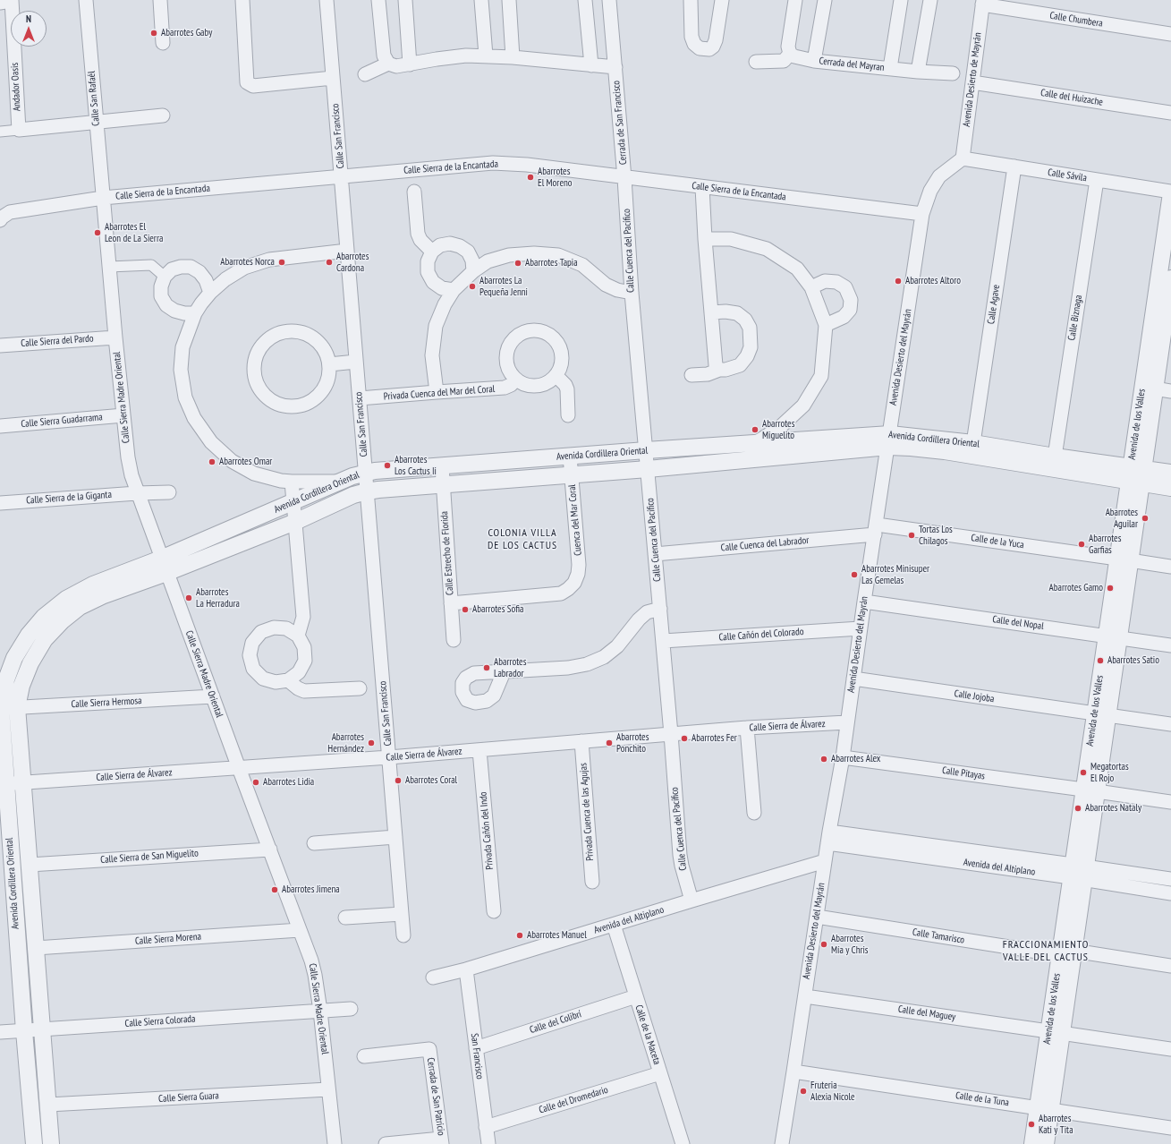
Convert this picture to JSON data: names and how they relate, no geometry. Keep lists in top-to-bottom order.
{
  "streets": {
    "street": [
      "Calle Chumbera",
      "Cerrada del Mayran",
      "Avenida Desierto de Mayrán",
      "Andador Oasis",
      "Calle del Huizache",
      "Calle San Rafaél",
      "Cerrada de San Francisco",
      "Calle San Francisco",
      "Calle Sierra de la Encantada",
      "Calle Sávila",
      "Calle Cuenca del Pacífico",
      "Calle Agave",
      "Calle Biznaga",
      "Calle Sierra del Pardo",
      "Avenida Desierto del Mayrán",
      "Privada Cuenca del Mar del Coral",
      "Calle Sierra Madre Oriental",
      "Calle Sierra Guadarrama",
      "Avenida de los Valles",
      "Avenida Cordillera Oriental",
      "Calle Sierra de la Giganta",
      "Cuenca del Mar Coral",
      "Calle de la Yuca",
      "Calle Cuenca del Labrador",
      "Calle Estrecho de Florida",
      "Calle del Nopal",
      "Calle Cañón del Colorado",
      "Calle Jojoba",
      "Calle Sierra Hermosa",
      "Calle Sierra de Álvarez",
      "Calle Pitayas",
      "Privada Cuenca de las Agujas",
      "Privada Cañón del Indo",
      "Calle Sierra de San Miguelito",
      "Avenida del Altiplano",
      "Calle Tamarisco",
      "Calle Sierra Morena",
      "Calle del Maguey",
      "Calle Sierra Colorada",
      "Calle del Colibrí",
      "Calle de la Maceta",
      "San Francisco",
      "Cerrada de San Patricio",
      "Calle Sierra Guara",
      "Calle de la Tuna",
      "Calle del Dromedario"
    ]
  },
  "crossings": [
    ["Calle Chumbera", "Avenida Desierto de Mayrán"],
    ["Avenida Desierto de Mayrán", "Calle del Huizache"],
    ["Avenida Desierto de Mayrán", "Calle Sávila"],
    ["Avenida Desierto de Mayrán", "Avenida Desierto del Mayrán"],
    ["Calle San Rafaél", "Calle Sierra de la Encantada"],
    ["Calle San Rafaél", "Calle Sierra Madre Oriental"],
    ["Cerrada de San Francisco", "Calle Sierra de la Encantada"],
    ["Cerrada de San Francisco", "Calle Cuenca del Pacífico"],
    ["Calle San Francisco", "Calle Sierra de la Encantada"],
    ["Calle San Francisco", "Privada Cuenca del Mar del Coral"],
    ["Calle San Francisco", "Avenida Cordillera Oriental"],
    ["Calle San Francisco", "Calle Sierra de Álvarez"],
    ["Calle Sierra de la Encantada", "Calle Cuenca del Pacífico"],
    ["Calle Sierra de la Encantada", "Avenida Desierto del Mayrán"],
    ["Calle Sierra de la Encantada", "Calle Sierra Madre Oriental"],
    ["Calle Sávila", "Calle Agave"],
    ["Calle Sávila", "Calle Biznaga"],
    ["Calle Sávila", "Avenida Desierto del Mayrán"],
    ["Calle Sávila", "Avenida de los Valles"],
    ["Calle Cuenca del Pacífico", "Avenida Cordillera Oriental"],
    ["Calle Cuenca del Pacífico", "Calle Cuenca del Labrador"],
    ["Calle Cuenca del Pacífico", "Calle Cañón del Colorado"],
    ["Calle Cuenca del Pacífico", "Calle Sierra de Álvarez"],
    ["Calle Cuenca del Pacífico", "Avenida del Altiplano"],
    ["Calle Agave", "Avenida Cordillera Oriental"],
    ["Calle Biznaga", "Avenida Cordillera Oriental"],
    ["Calle Sierra del Pardo", "Calle Sierra Madre Oriental"],
    ["Avenida Desierto del Mayrán", "Avenida Cordillera Oriental"],
    ["Avenida Desierto del Mayrán", "Calle de la Yuca"],
    ["Avenida Desierto del Mayrán", "Calle Cuenca del Labrador"],
    ["Avenida Desierto del Mayrán", "Calle del Nopal"],
    ["Avenida Desierto del Mayrán", "Calle Cañón del Colorado"],
    ["Avenida Desierto del Mayrán", "Calle Jojoba"],
    ["Avenida Desierto del Mayrán", "Calle Sierra de Álvarez"],
    ["Avenida Desierto del Mayrán", "Calle Pitayas"],
    ["Avenida Desierto del Mayrán", "Avenida del Altiplano"],
    ["Avenida Desierto del Mayrán", "Calle Tamarisco"],
    ["Avenida Desierto del Mayrán", "Calle del Maguey"],
    ["Avenida Desierto del Mayrán", "Calle de la Tuna"],
    ["Calle Sierra Madre Oriental", "Calle Sierra Guadarrama"],
    ["Calle Sierra Madre Oriental", "Avenida Cordillera Oriental"],
    ["Calle Sierra Madre Oriental", "Calle Sierra de la Giganta"],
    ["Calle Sierra Madre Oriental", "Calle Sierra Hermosa"],
    ["Calle Sierra Madre Oriental", "Calle Sierra de Álvarez"],
    ["Calle Sierra Madre Oriental", "Calle Sierra de San Miguelito"],
    ["Calle Sierra Madre Oriental", "Calle Sierra Morena"],
    ["Calle Sierra Madre Oriental", "Calle Sierra Colorada"],
    ["Calle Sierra Madre Oriental", "Calle Sierra Guara"],
    ["Avenida de los Valles", "Avenida Cordillera Oriental"],
    ["Avenida de los Valles", "Calle de la Yuca"],
    ["Avenida de los Valles", "Calle del Nopal"],
    ["Avenida de los Valles", "Calle Jojoba"],
    ["Avenida de los Valles", "Calle Pitayas"],
    ["Avenida de los Valles", "Avenida del Altiplano"],
    ["Avenida de los Valles", "Calle Tamarisco"],
    ["Avenida de los Valles", "Calle del Maguey"],
    ["Avenida de los Valles", "Calle de la Tuna"],
    ["Avenida Cordillera Oriental", "Cuenca del Mar Coral"],
    ["Avenida Cordillera Oriental", "Calle Estrecho de Florida"],
    ["Avenida Cordillera Oriental", "Calle Sierra Hermosa"],
    ["Avenida Cordillera Oriental", "Calle Sierra de Álvarez"],
    ["Avenida Cordillera Oriental", "Calle Sierra de San Miguelito"],
    ["Avenida Cordillera Oriental", "Calle Sierra Morena"],
    ["Avenida Cordillera Oriental", "Calle Sierra Colorada"],
    ["Avenida Cordillera Oriental", "Calle Sierra Guara"],
    ["Cuenca del Mar Coral", "Calle Estrecho de Florida"],
    ["Calle de la Yuca", "Calle Cuenca del Labrador"],
    ["Calle Sierra de Álvarez", "Privada Cuenca de las Agujas"],
    ["Calle Sierra de Álvarez", "Privada Cañón del Indo"],
    ["Avenida del Altiplano", "Calle de la Maceta"],
    ["Avenida del Altiplano", "San Francisco"],
    ["Calle del Colibrí", "Calle de la Maceta"],
    ["Calle del Colibrí", "San Francisco"],
    ["Calle de la Maceta", "Calle del Dromedario"],
    ["San Francisco", "Calle del Dromedario"]
  ],
  "districts": ["COLONIA VILLA DE LOS CACTUS", "FRACCIONAMIENTO VALLE DEL CACTUS"],
  "places": [
    "Abarrotes Gaby",
    "Abarrotes El Moreno",
    "Abarrotes El Leon de La Sierra",
    "Abarrotes Norca",
    "Abarrotes Cardona",
    "Abarrotes Tapia",
    "Abarrotes Altoro",
    "Abarrotes La Pequeña Jenni",
    "Abarrotes Miguelito",
    "Abarrotes Omar",
    "Abarrotes Los Cactus Ii",
    "Abarrotes Aguilar",
    "Tortas Los Chilagos",
    "Abarrotes Garfias",
    "Abarrotes Minisuper Las Gemelas",
    "Abarrotes Gamo",
    "Abarrotes La Herradura",
    "Abarrotes Sofia",
    "Abarrotes Satio",
    "Abarrotes Labrador",
    "Abarrotes Fer",
    "Abarrotes Hernández",
    "Abarrotes Ponchito",
    "Abarrotes Alex",
    "Megatortas El Rojo",
    "Abarrotes Coral",
    "Abarrotes Lidia",
    "Abarrotes Nataly",
    "Abarrotes Jimena",
    "Abarrotes Manuel",
    "Abarrotes Mía y Chris",
    "Fruteria Alexia Nicole",
    "Abarrotes Kati y Tita"
  ],
  "north": "top"
}
